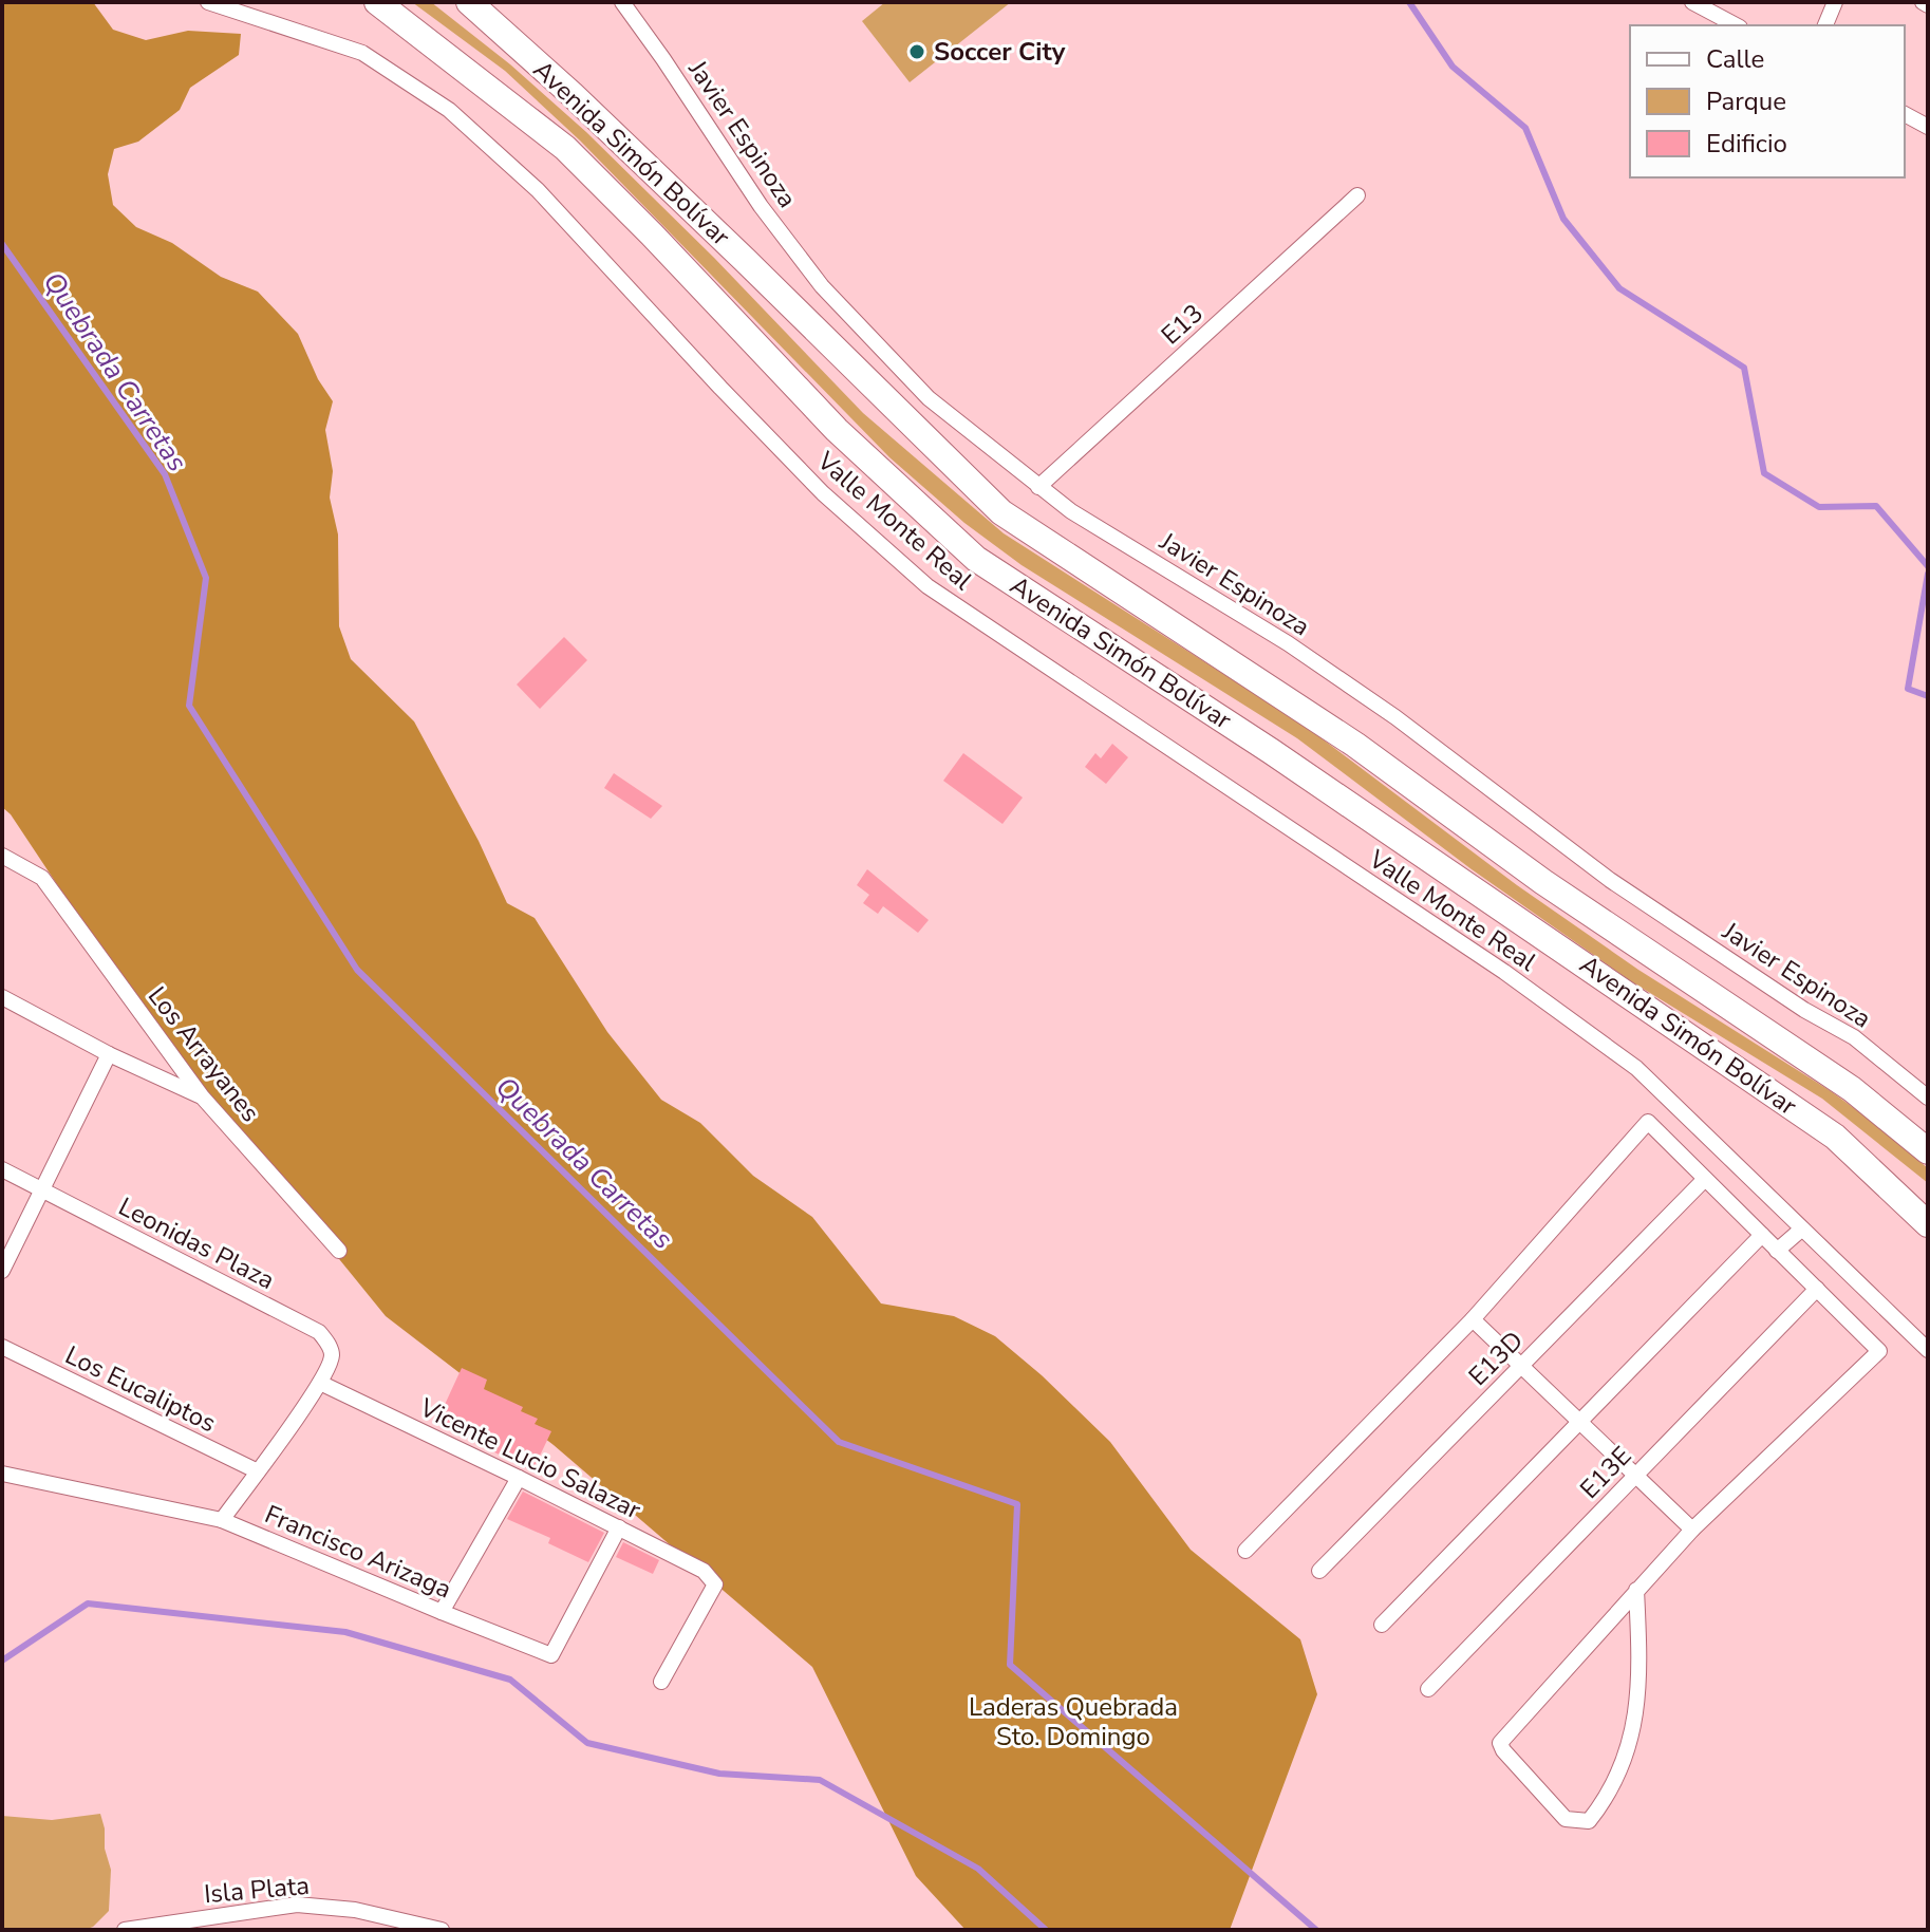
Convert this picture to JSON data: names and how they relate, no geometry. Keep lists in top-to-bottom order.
{
  "streets": {
    "highway": ["Avenida Simón Bolívar"],
    "street": [
      "Javier Espinoza",
      "E13",
      "Valle Monte Real",
      "Los Arrayanes",
      "Leonidas Plaza",
      "E13D",
      "Los Eucaliptos",
      "Vicente Lucio Salazar",
      "E13E",
      "Francisco Arizaga",
      "Isla Plata"
    ]
  },
  "crossings": [
    ["Javier Espinoza", "E13"],
    ["Leonidas Plaza", "Vicente Lucio Salazar"],
    ["Vicente Lucio Salazar", "Francisco Arizaga"]
  ],
  "water": ["Quebrada Carretas"],
  "parks": ["Laderas Quebrada Sto. Domingo"],
  "places": ["Soccer City"],
  "legend": ["Calle", "Parque", "Edificio"]
}
